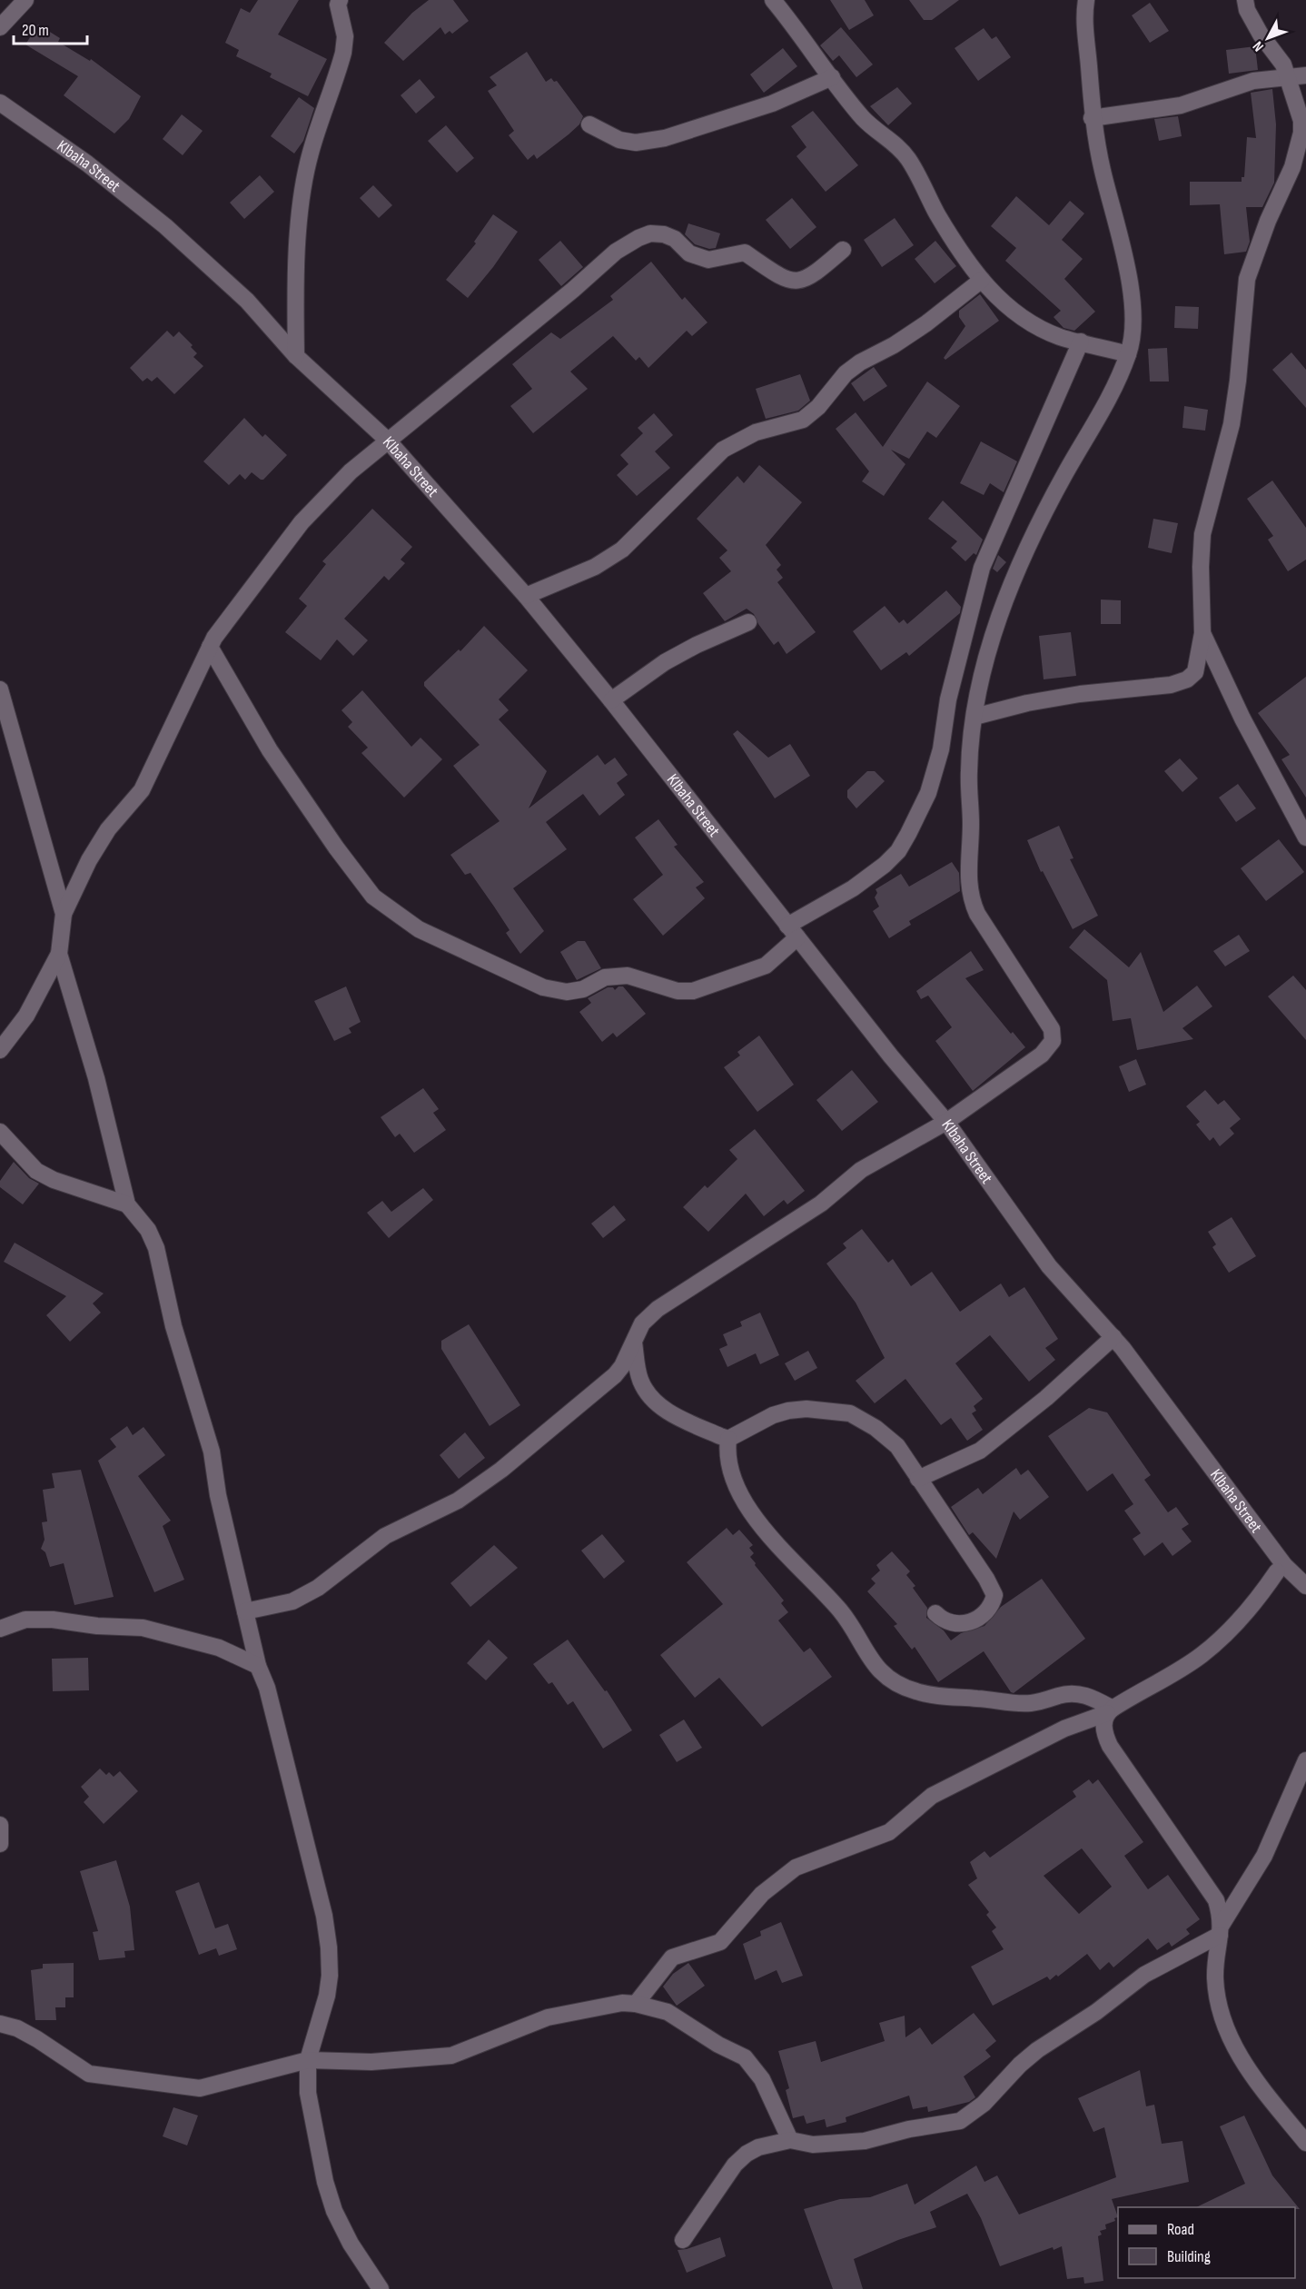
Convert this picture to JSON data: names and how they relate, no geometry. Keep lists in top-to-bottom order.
{
  "streets": {
    "street": ["KIbaha Street"]
  },
  "legend": ["Road", "Building"],
  "scale_bar": "20 m",
  "north": "bottom left"
}
